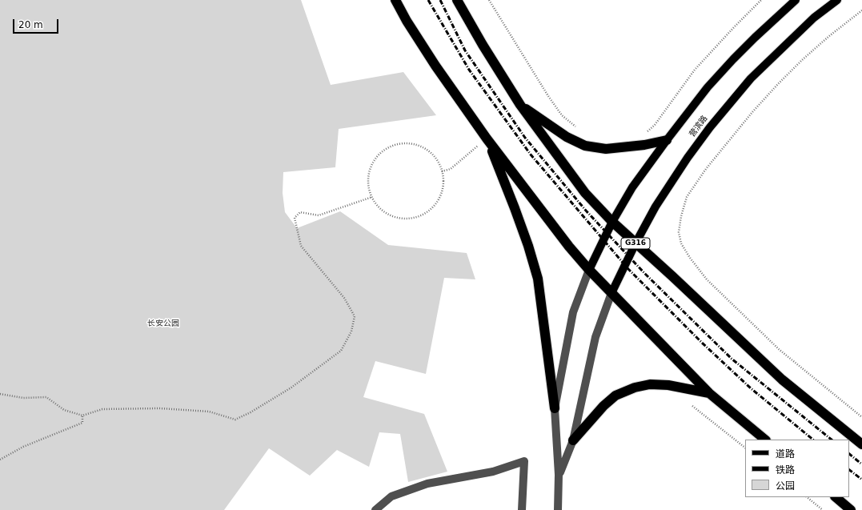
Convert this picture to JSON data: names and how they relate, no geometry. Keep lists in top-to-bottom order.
{
  "streets": {
    "highway": ["G316"],
    "main road": ["营滨路"]
  },
  "crossings": [
    ["营滨路", "G316"]
  ],
  "parks": ["长安公园"],
  "legend": ["道路", "铁路", "公园"],
  "scale_bar": "20 m"
}
